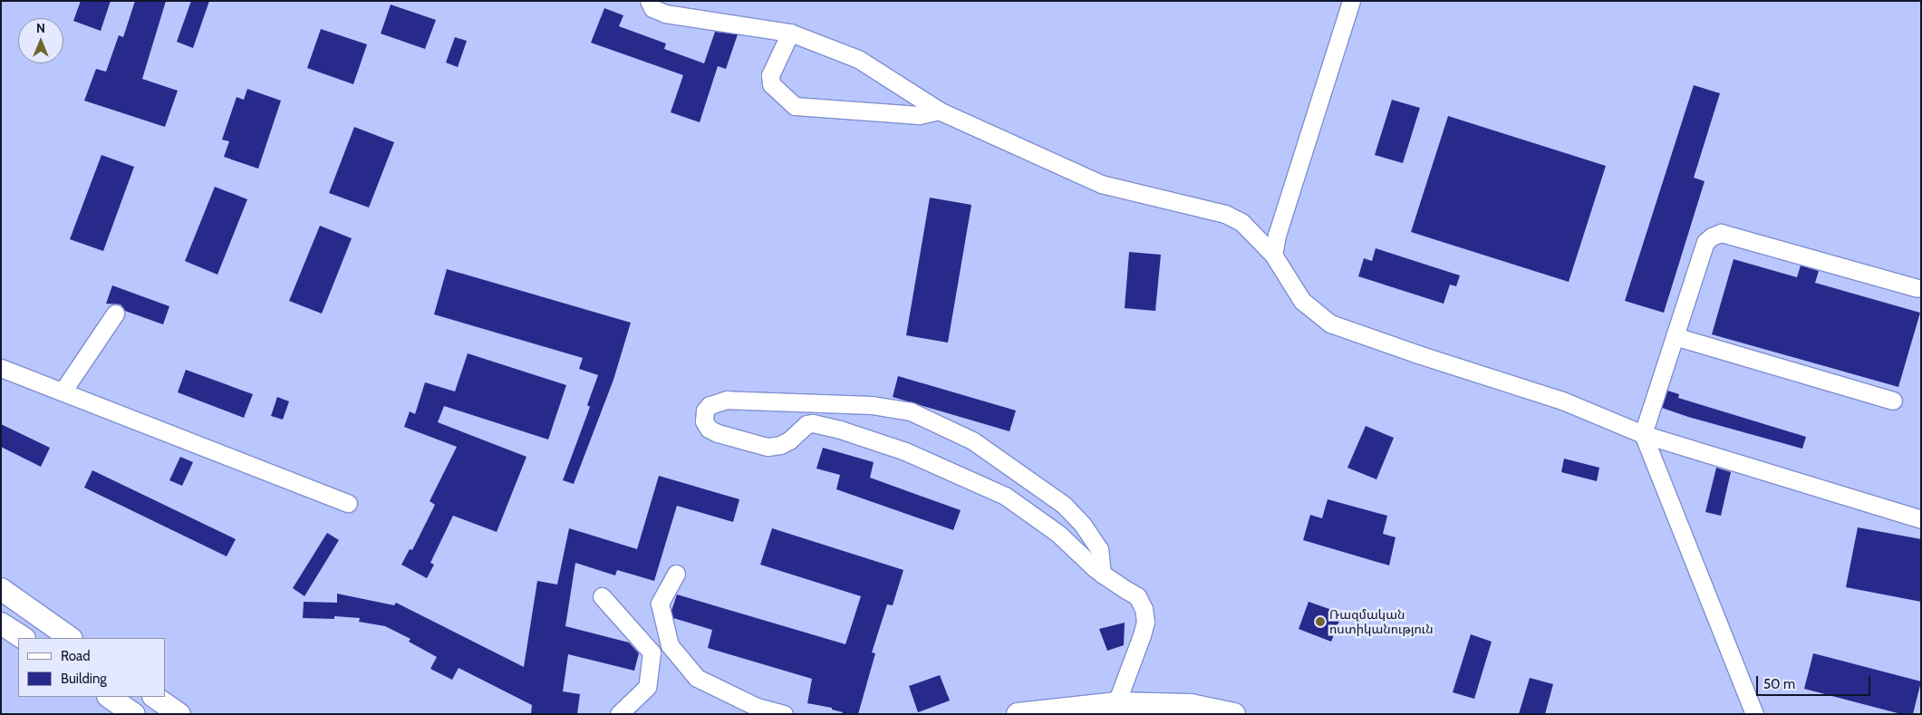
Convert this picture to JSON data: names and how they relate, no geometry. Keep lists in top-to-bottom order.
{
  "places": ["Ռազմական ոստիկանություն"],
  "legend": ["Road", "Building"],
  "scale_bar": "50 m",
  "north": "top"
}
